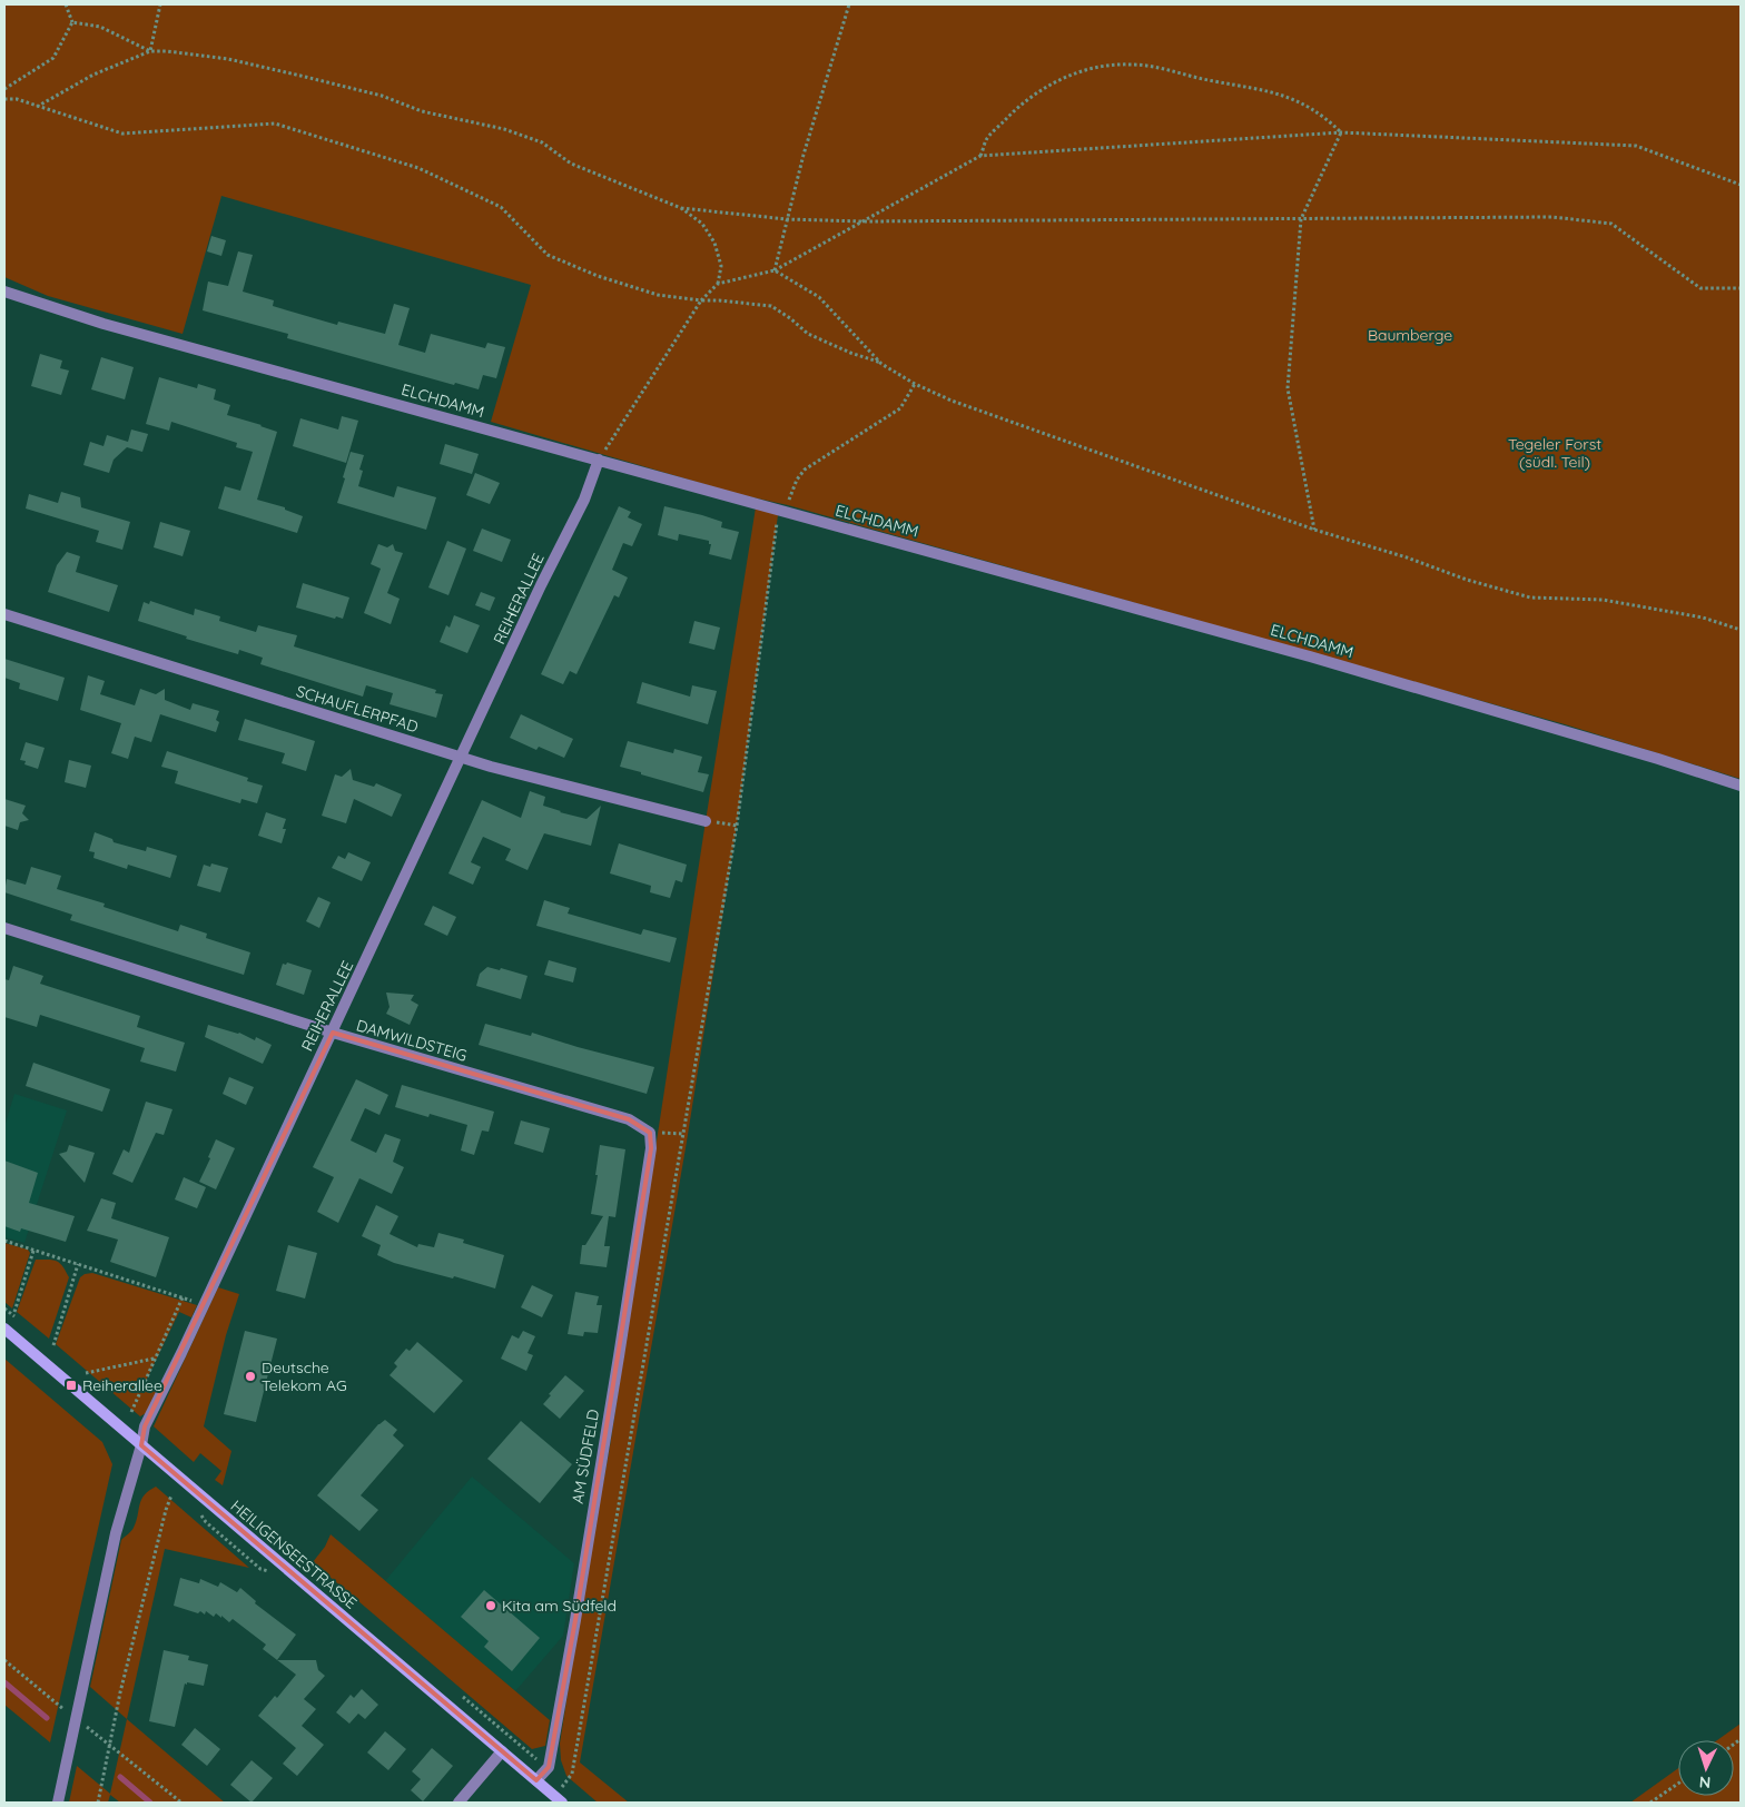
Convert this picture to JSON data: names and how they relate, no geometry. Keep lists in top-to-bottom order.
{
  "streets": {
    "main road": ["HEILIGENSEESTRASSE"],
    "street": [
      "ELCHDAMM",
      "REIHERALLEE",
      "SCHAUFLERPFAD",
      "DAMWILDSTEIG",
      "AM SÜDFELD"
    ]
  },
  "crossings": [
    ["ELCHDAMM", "REIHERALLEE"],
    ["REIHERALLEE", "SCHAUFLERPFAD"],
    ["REIHERALLEE", "DAMWILDSTEIG"],
    ["REIHERALLEE", "HEILIGENSEESTRASSE"],
    ["DAMWILDSTEIG", "AM SÜDFELD"],
    ["AM SÜDFELD", "HEILIGENSEESTRASSE"]
  ],
  "parks": ["Baumberge", "Tegeler Forst (südl. Teil)"],
  "places": {
    "other": ["Deutsche Telekom AG", "Kita am Südfeld"],
    "transit": ["Reiherallee"]
  },
  "north": "bottom"
}
